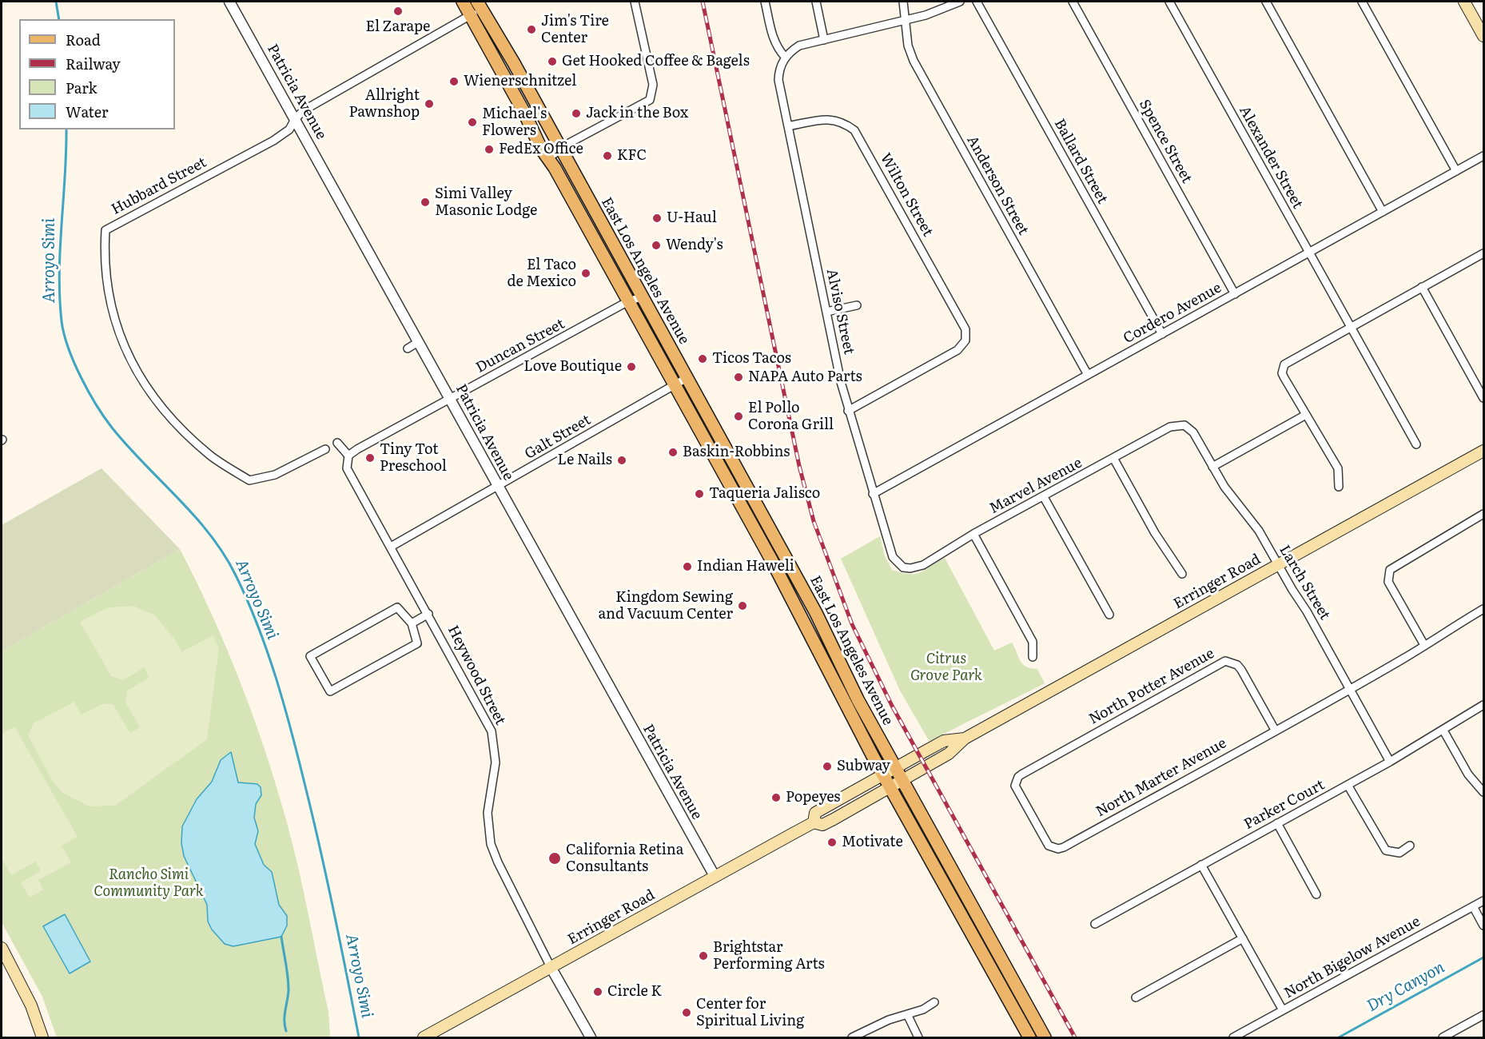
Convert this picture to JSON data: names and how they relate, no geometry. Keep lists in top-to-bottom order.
{
  "streets": {
    "main road": ["East Los Angeles Avenue", "Erringer Road"],
    "street": [
      "Patricia Avenue",
      "Spence Street",
      "Alexander Street",
      "Ballard Street",
      "Anderson Street",
      "Hubbard Street",
      "Wilton Street",
      "Alviso Street",
      "Cordero Avenue",
      "Duncan Street",
      "Galt Street",
      "Marvel Avenue",
      "Larch Street",
      "Heywood Street",
      "North Potter Avenue",
      "North Marter Avenue",
      "Parker Court",
      "North Bigelow Avenue"
    ]
  },
  "crossings": [
    ["Patricia Avenue", "Hubbard Street"],
    ["Patricia Avenue", "Duncan Street"],
    ["Patricia Avenue", "Galt Street"],
    ["Patricia Avenue", "Erringer Road"],
    ["Spence Street", "Cordero Avenue"],
    ["Alexander Street", "Cordero Avenue"],
    ["Ballard Street", "Cordero Avenue"],
    ["Anderson Street", "Cordero Avenue"],
    ["Hubbard Street", "East Los Angeles Avenue"],
    ["Wilton Street", "Alviso Street"],
    ["East Los Angeles Avenue", "Duncan Street"],
    ["East Los Angeles Avenue", "Galt Street"],
    ["East Los Angeles Avenue", "Erringer Road"],
    ["Alviso Street", "Cordero Avenue"],
    ["Alviso Street", "Marvel Avenue"],
    ["Duncan Street", "Heywood Street"],
    ["Galt Street", "Heywood Street"],
    ["Marvel Avenue", "Larch Street"],
    ["Erringer Road", "Larch Street"],
    ["Erringer Road", "Heywood Street"],
    ["Larch Street", "North Marter Avenue"],
    ["Larch Street", "Parker Court"],
    ["North Potter Avenue", "North Marter Avenue"]
  ],
  "water": ["Arroyo Simi", "Dry Canyon"],
  "parks": ["Citrus Grove Park", "Rancho Simi Community Park"],
  "places": [
    "El Zarape",
    "Jim's Tire Center",
    "Get Hooked Coffee & Bagels",
    "Wienerschnitzel",
    "Allright Pawnshop",
    "Jack in the Box",
    "Michael's Flowers",
    "FedEx Office",
    "KFC",
    "Simi Valley Masonic Lodge",
    "U-Haul",
    "Wendy's",
    "El Taco de Mexico",
    "Ticos Tacos",
    "Love Boutique",
    "NAPA Auto Parts",
    "El Pollo Corona Grill",
    "Baskin-Robbins",
    "Tiny Tot Preschool",
    "Le Nails",
    "Taqueria Jalisco",
    "Indian Haweli",
    "Kingdom Sewing and Vacuum Center",
    "Subway",
    "Popeyes",
    "Motivate",
    "California Retina Consultants",
    "Brightstar Performing Arts",
    "Circle K",
    "Center for Spiritual Living"
  ],
  "legend": [
    "Road",
    "Railway",
    "Park",
    "Water"
  ]
}
